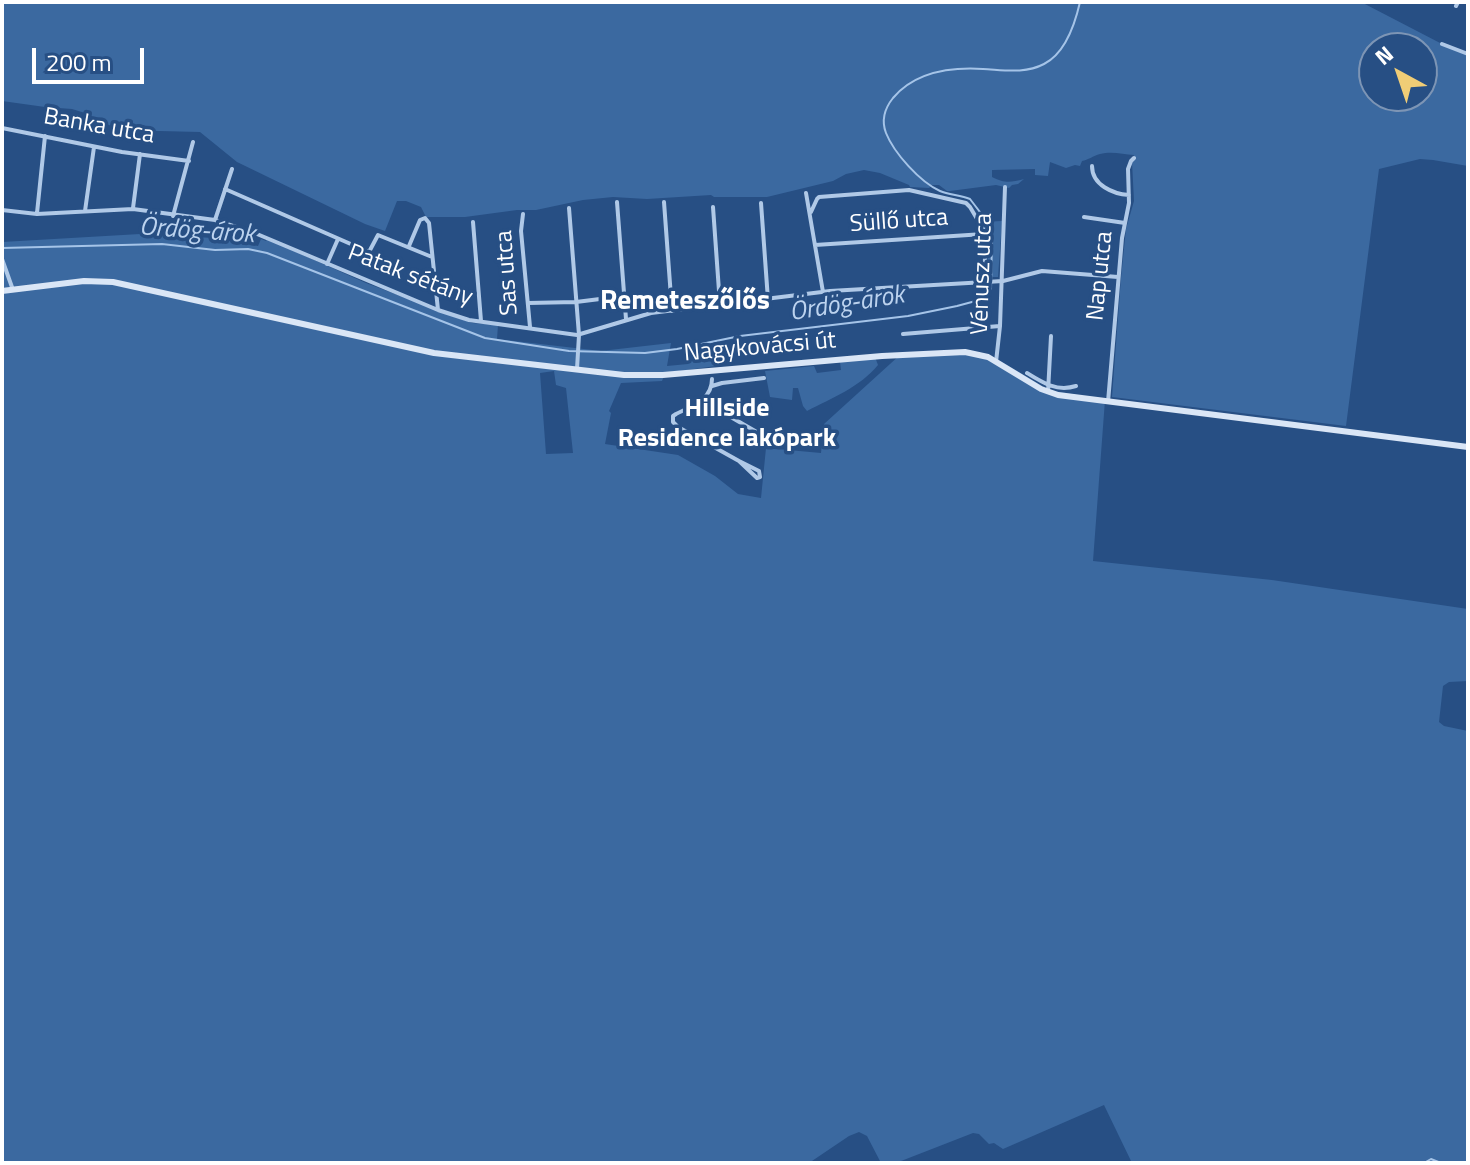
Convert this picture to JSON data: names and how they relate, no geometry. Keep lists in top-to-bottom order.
{
  "streets": {
    "street": [
      "Banka utca",
      "Süllő utca",
      "Sas utca",
      "Vénusz utca",
      "Patak sétány",
      "Nap utca",
      "Nagykovácsi út"
    ]
  },
  "crossings": [
    ["Sas utca", "Patak sétány"],
    ["Vénusz utca", "Patak sétány"],
    ["Vénusz utca", "Nagykovácsi út"],
    ["Patak sétány", "Nap utca"],
    ["Nap utca", "Nagykovácsi út"]
  ],
  "districts": ["Remeteszőlős", "Hillside Residence lakópark"],
  "water": ["Ördög-árok"],
  "scale_bar": "200 m",
  "north": "top left"
}
